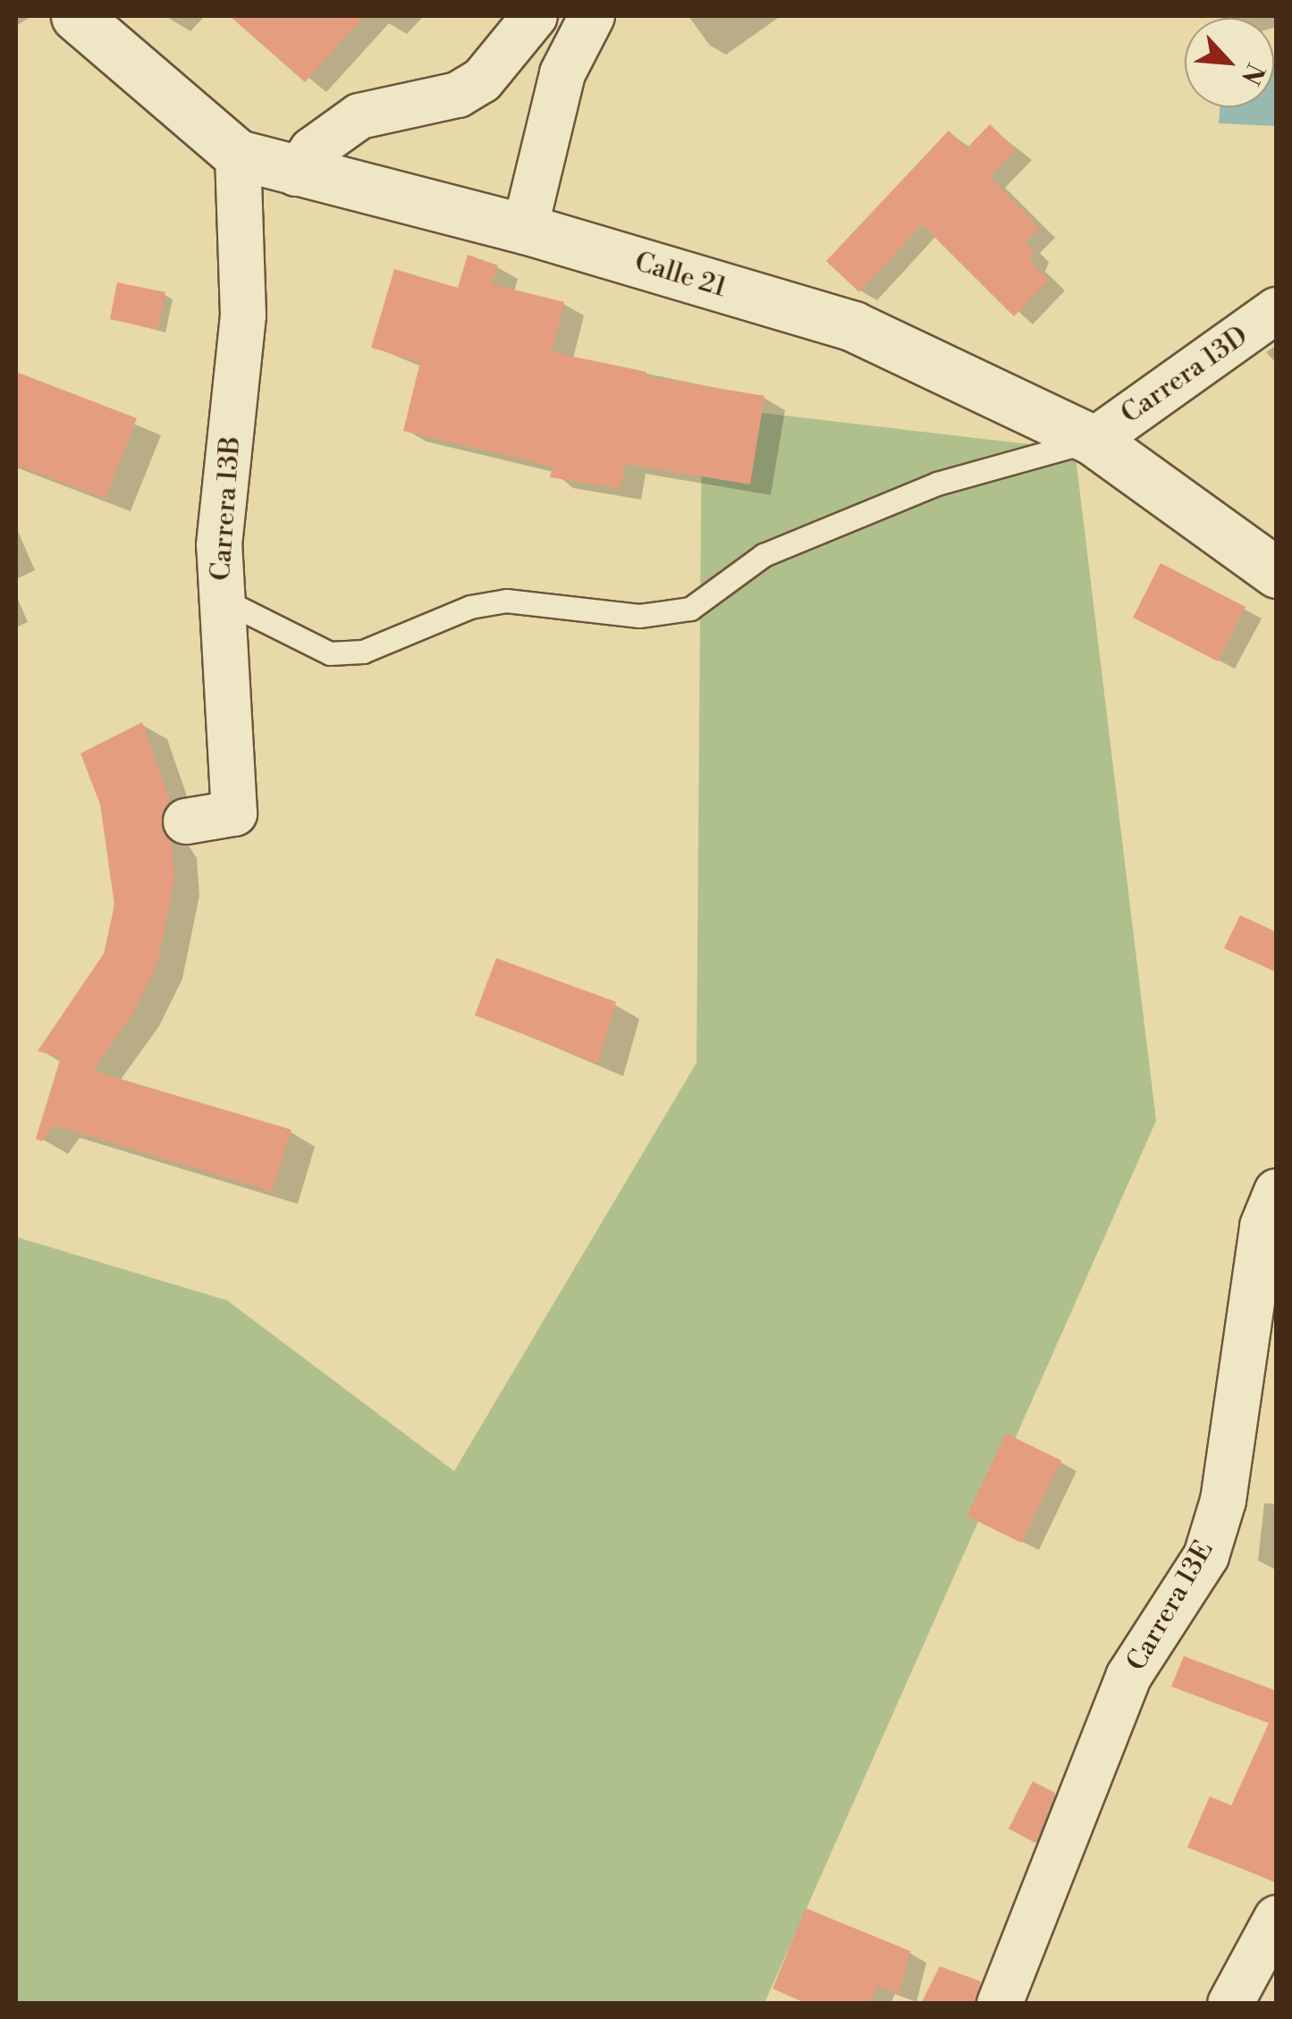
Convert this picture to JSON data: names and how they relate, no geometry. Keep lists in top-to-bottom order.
{
  "streets": {
    "street": [
      "Calle 21",
      "Carrera 13D",
      "Carrera 13B",
      "Carrera 13E"
    ]
  },
  "crossings": [
    ["Calle 21", "Carrera 13D"],
    ["Calle 21", "Carrera 13B"]
  ],
  "north": "bottom right"
}
